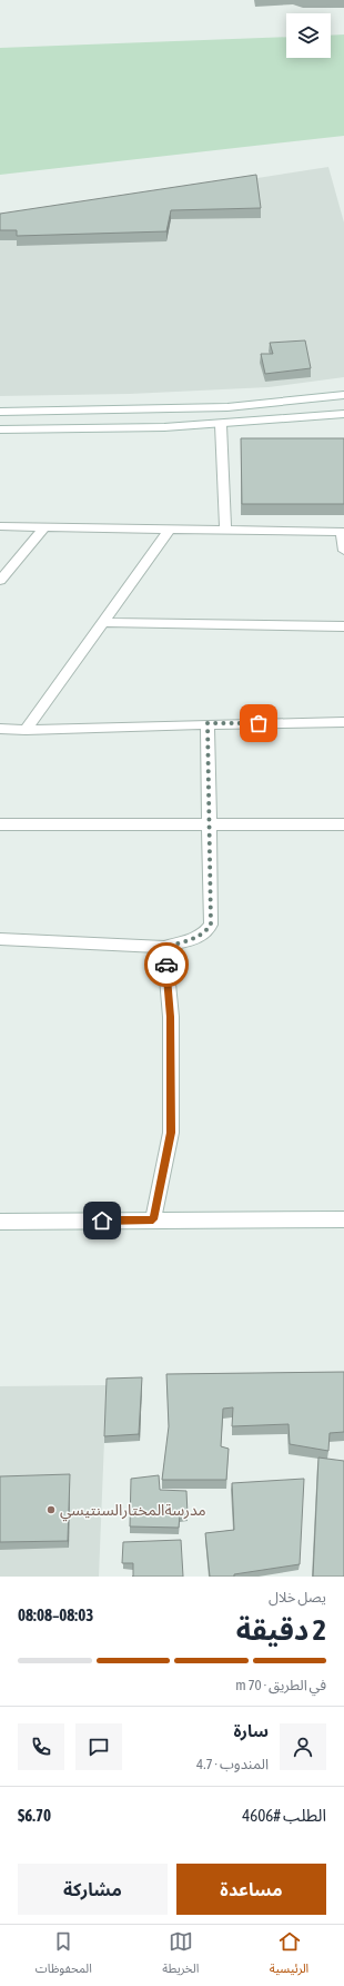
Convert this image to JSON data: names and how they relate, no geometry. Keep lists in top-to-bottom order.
{
  "places": ["مدرسةالمختارالسنتيسي"],
  "page": {
    "heading": ["2 دقيقة", "يصل خلال", "08:03–08:08"],
    "panel": [
      "سارة",
      "المندوب · 4.7",
      "الطلب #4606",
      "$6.70"
    ],
    "bar": "في الطريق · 70 m",
    "buttons": ["مساعدة", "مشاركة"],
    "tabs": ["الرئيسية", "الخريطة", "المحفوظات"]
  }
}
